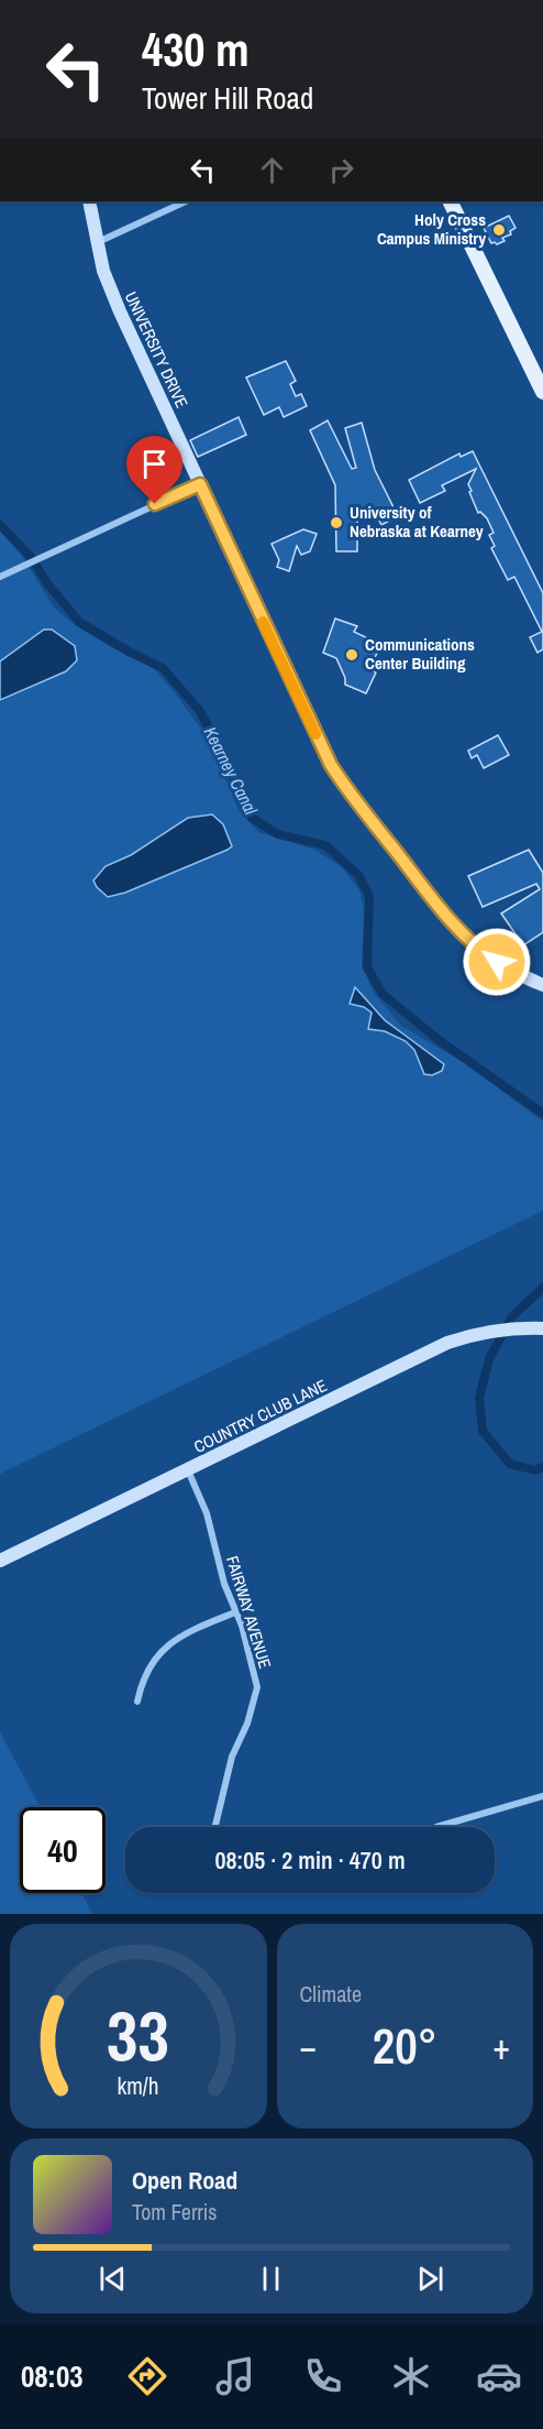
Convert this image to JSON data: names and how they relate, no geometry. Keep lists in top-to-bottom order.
{
  "streets": {
    "street": ["UNIVERSITY DRIVE", "COUNTRY CLUB LANE", "FAIRWAY AVENUE"]
  },
  "crossings": [
    ["COUNTRY CLUB LANE", "FAIRWAY AVENUE"]
  ],
  "water": ["Kearney Canal"],
  "places": ["Holy Cross Campus Ministry", "University of Nebraska at Kearney", "Communications Center Building"],
  "page": {
    "turn": ["430 m", "Tower Hill Road"],
    "limit": "40",
    "trip": "08:05 · 2 min · 470 m",
    "tile": "Climate",
    "heat": ["−", "20°", "+"],
    "song": ["Open Road", "Tom Ferris"],
    "tabs": "08:03",
    "gauge": ["33", "km/h"]
  }
}
